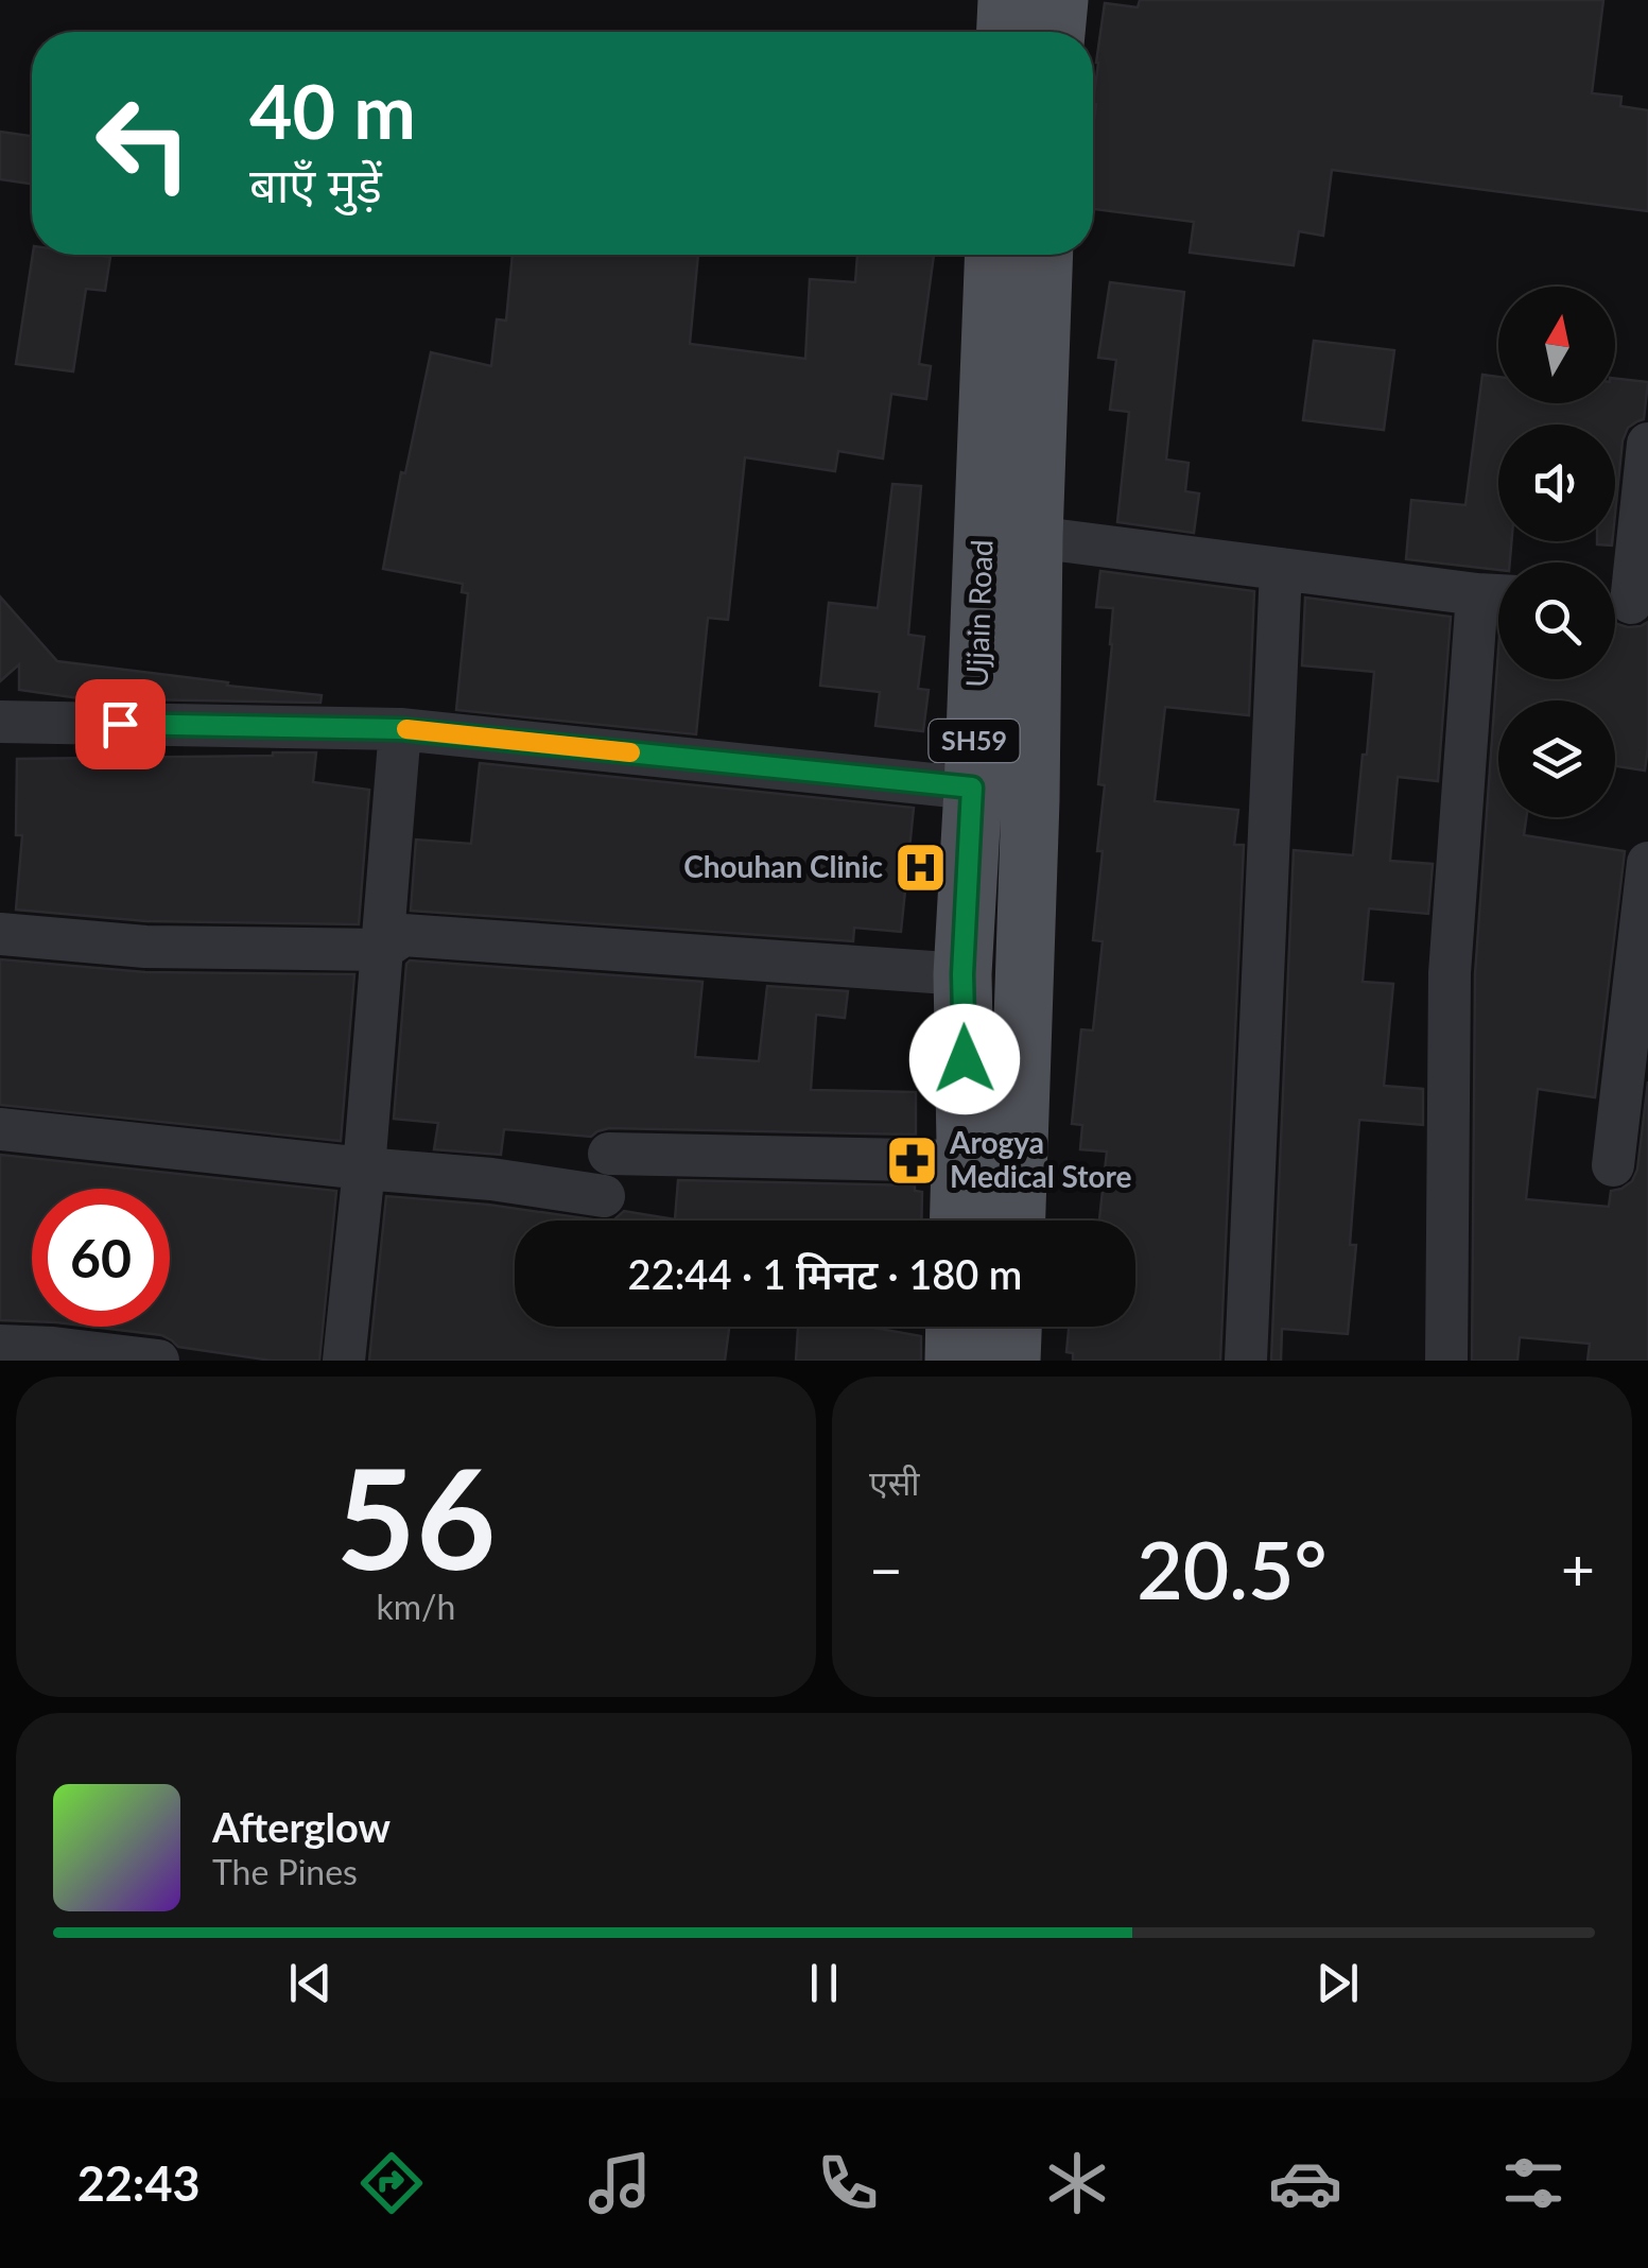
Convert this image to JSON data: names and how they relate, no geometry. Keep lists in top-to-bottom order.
{
  "streets": {
    "main road": ["Ujjain Road", "SH59"]
  },
  "places": {
    "hospital": ["Chouhan Clinic"],
    "pharmacy": ["Arogya Medical Store"]
  },
  "north": "top",
  "page": {
    "turn": ["40 m", "बाएँ मुड़ें"],
    "limit": "60",
    "trip": "22:44 · 1 मिनट · 180 m",
    "tile": [
      ["56", "km/h"],
      "एसी"
    ],
    "heat": ["−", "20.5°", "+"],
    "song": ["Afterglow", "The Pines"],
    "tabs": "22:43"
  }
}
